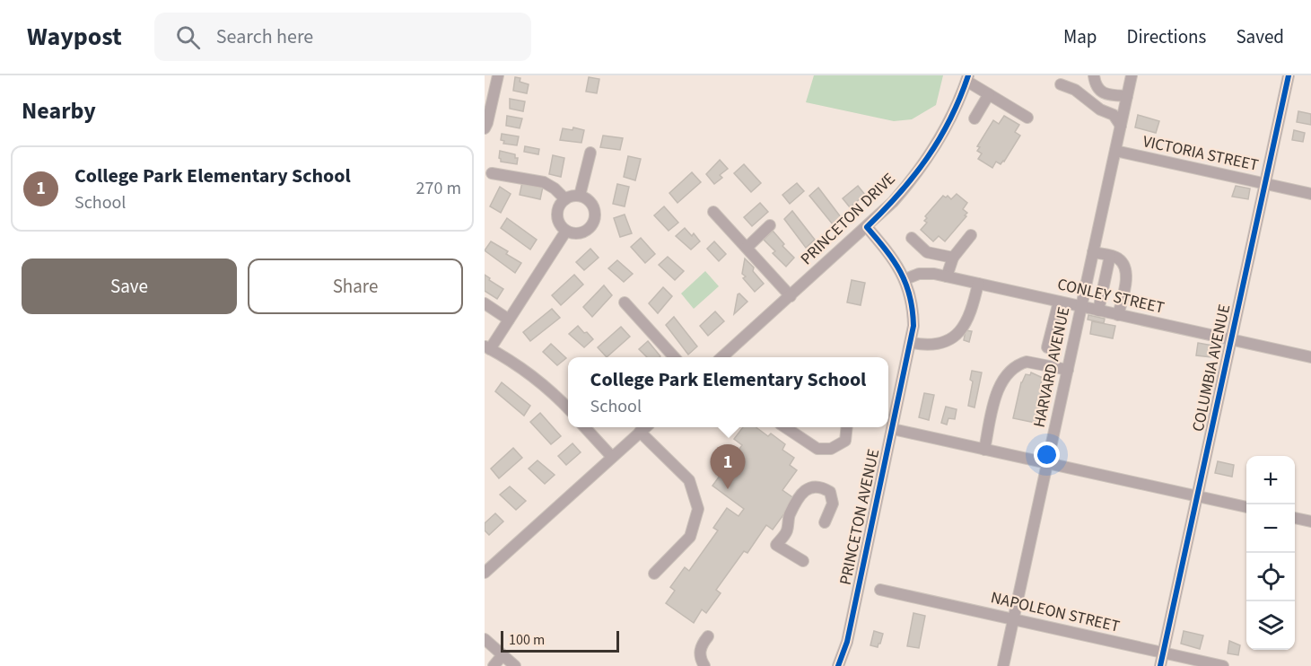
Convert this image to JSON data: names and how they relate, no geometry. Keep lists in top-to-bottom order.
{
  "streets": {
    "street": [
      "VICTORIA STREET",
      "PRINCETON DRIVE",
      "CONLEY STREET",
      "HARVARD AVENUE",
      "COLUMBIA AVENUE",
      "PRINCETON AVENUE",
      "NAPOLEON STREET"
    ]
  },
  "crossings": [
    ["VICTORIA STREET", "HARVARD AVENUE"],
    ["VICTORIA STREET", "COLUMBIA AVENUE"],
    ["PRINCETON DRIVE", "PRINCETON AVENUE"],
    ["CONLEY STREET", "HARVARD AVENUE"],
    ["CONLEY STREET", "COLUMBIA AVENUE"],
    ["CONLEY STREET", "PRINCETON AVENUE"],
    ["HARVARD AVENUE", "NAPOLEON STREET"],
    ["COLUMBIA AVENUE", "NAPOLEON STREET"]
  ],
  "scale_bar": "100 m",
  "page": {
    "header": "Waypost",
    "search": "Search here",
    "nav": ["Map", "Directions", "Saved"],
    "heading": "Nearby",
    "list": [
      {
        "mark": "1",
        "name": "College Park Elementary School",
        "note": "School",
        "value": "270 m"
      }
    ],
    "buttons": ["Save", "Share"],
    "popup": ["College Park Elementary School", "School"],
    "pins": "1",
    "map_buttons": ["+", "−"],
    "scale": "100 m"
  }
}
